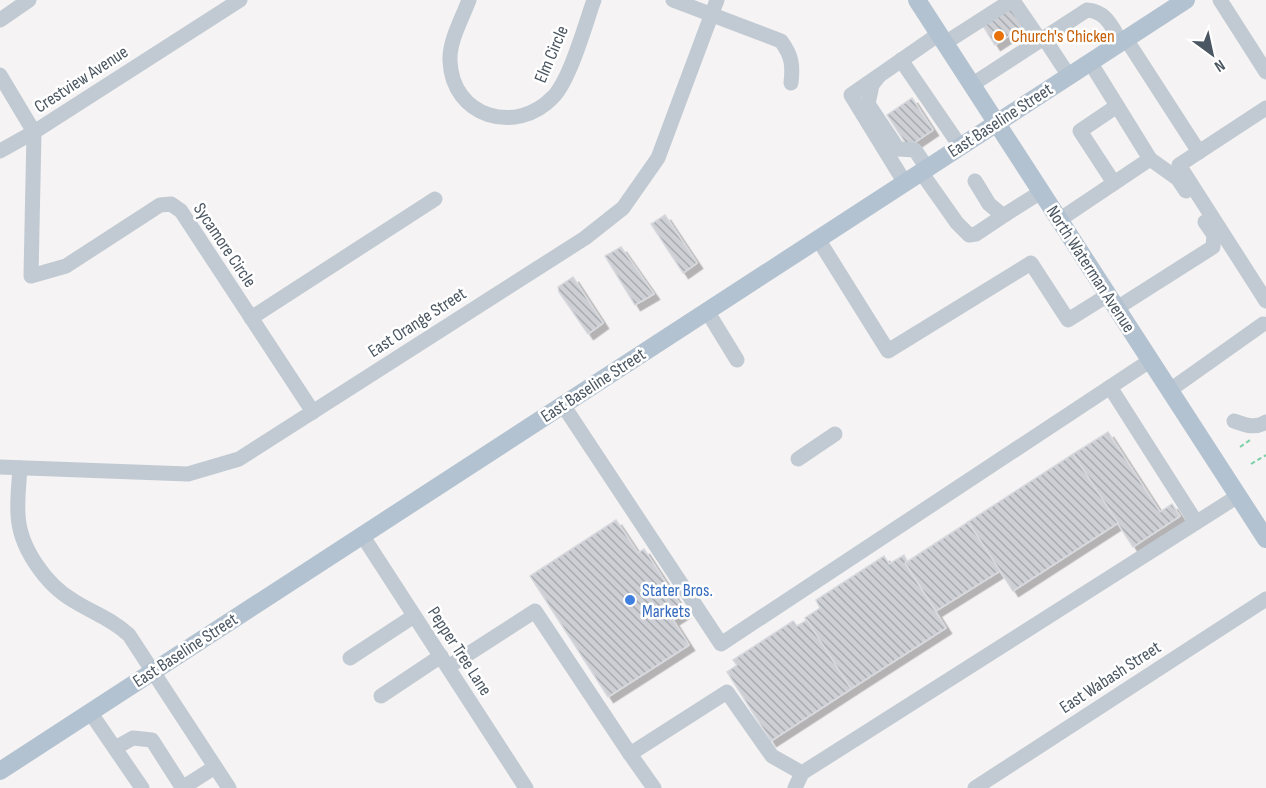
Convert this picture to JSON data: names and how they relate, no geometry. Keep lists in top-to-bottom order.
{
  "streets": {
    "main road": ["East Baseline Street", "North Waterman Avenue"],
    "street": [
      "Elm Circle",
      "Crestview Avenue",
      "Sycamore Circle",
      "East Orange Street",
      "Pepper Tree Lane",
      "East Wabash Street"
    ]
  },
  "crossings": [
    ["Crestview Avenue", "Sycamore Circle"],
    ["East Baseline Street", "North Waterman Avenue"],
    ["East Baseline Street", "Pepper Tree Lane"],
    ["Sycamore Circle", "East Orange Street"]
  ],
  "places": ["Church's Chicken", "Stater Bros. Markets"],
  "north": "bottom right"
}
